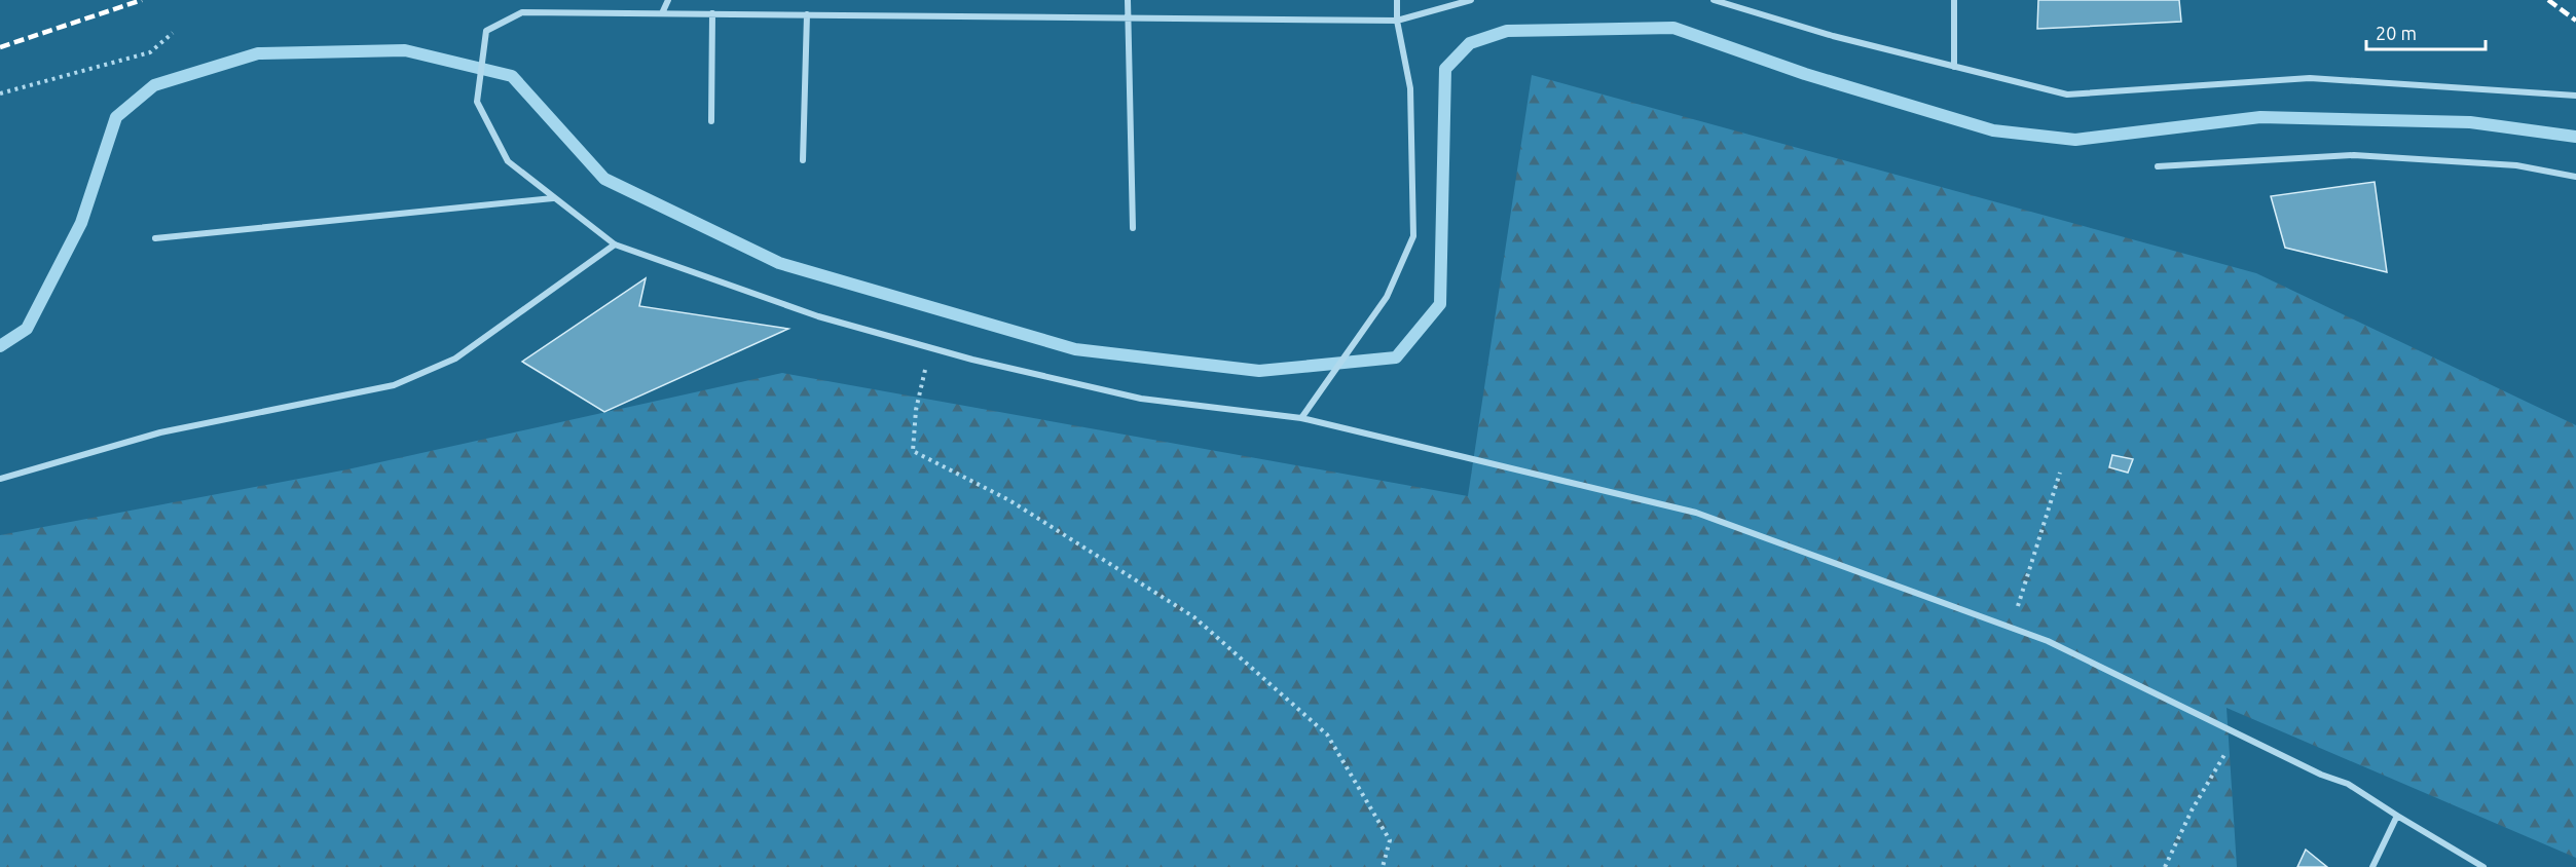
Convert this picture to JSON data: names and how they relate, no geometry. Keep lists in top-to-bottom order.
{
  "scale_bar": "20 m"
}
